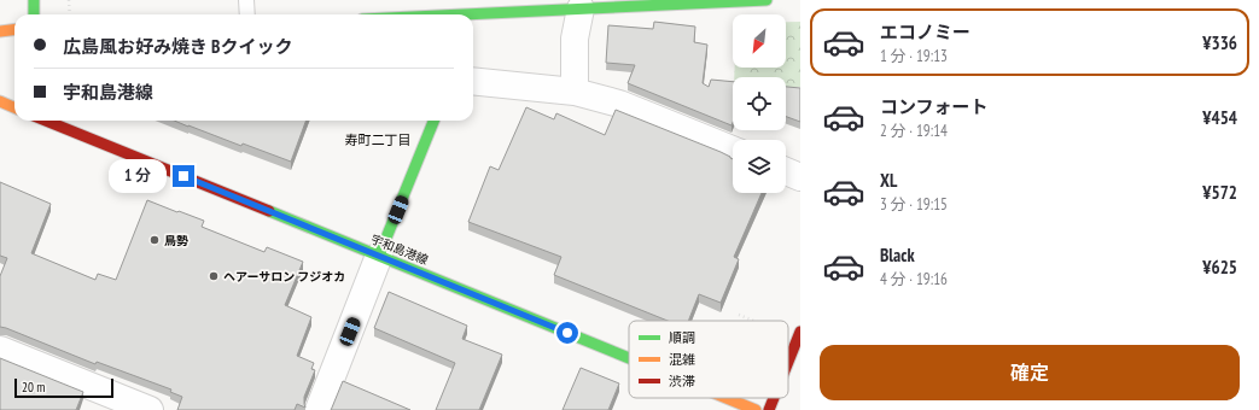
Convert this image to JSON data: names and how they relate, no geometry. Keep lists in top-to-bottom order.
{
  "streets": {
    "main road": ["宇和島港線"]
  },
  "districts": ["寿町二丁目"],
  "places": ["鳥勢", "ヘアーサロン フジオカ"],
  "legend": ["順調", "混雑", "渋滞"],
  "scale_bar": "20 m",
  "north": "bottom left",
  "page": {
    "list": [
      {
        "name": "エコノミー",
        "note": "1 分 · 19:13",
        "value": "¥336"
      },
      {
        "name": "コンフォート",
        "note": "2 分 · 19:14",
        "value": "¥454"
      },
      {
        "name": "XL",
        "note": "3 分 · 19:15",
        "value": "¥572"
      },
      {
        "name": "Black",
        "note": "4 分 · 19:16",
        "value": "¥625"
      }
    ],
    "banner": ["広島風お好み焼き Bクイック", "宇和島港線"],
    "bubble": "1 分",
    "buttons": "確定",
    "scale": "20 m"
  }
}
